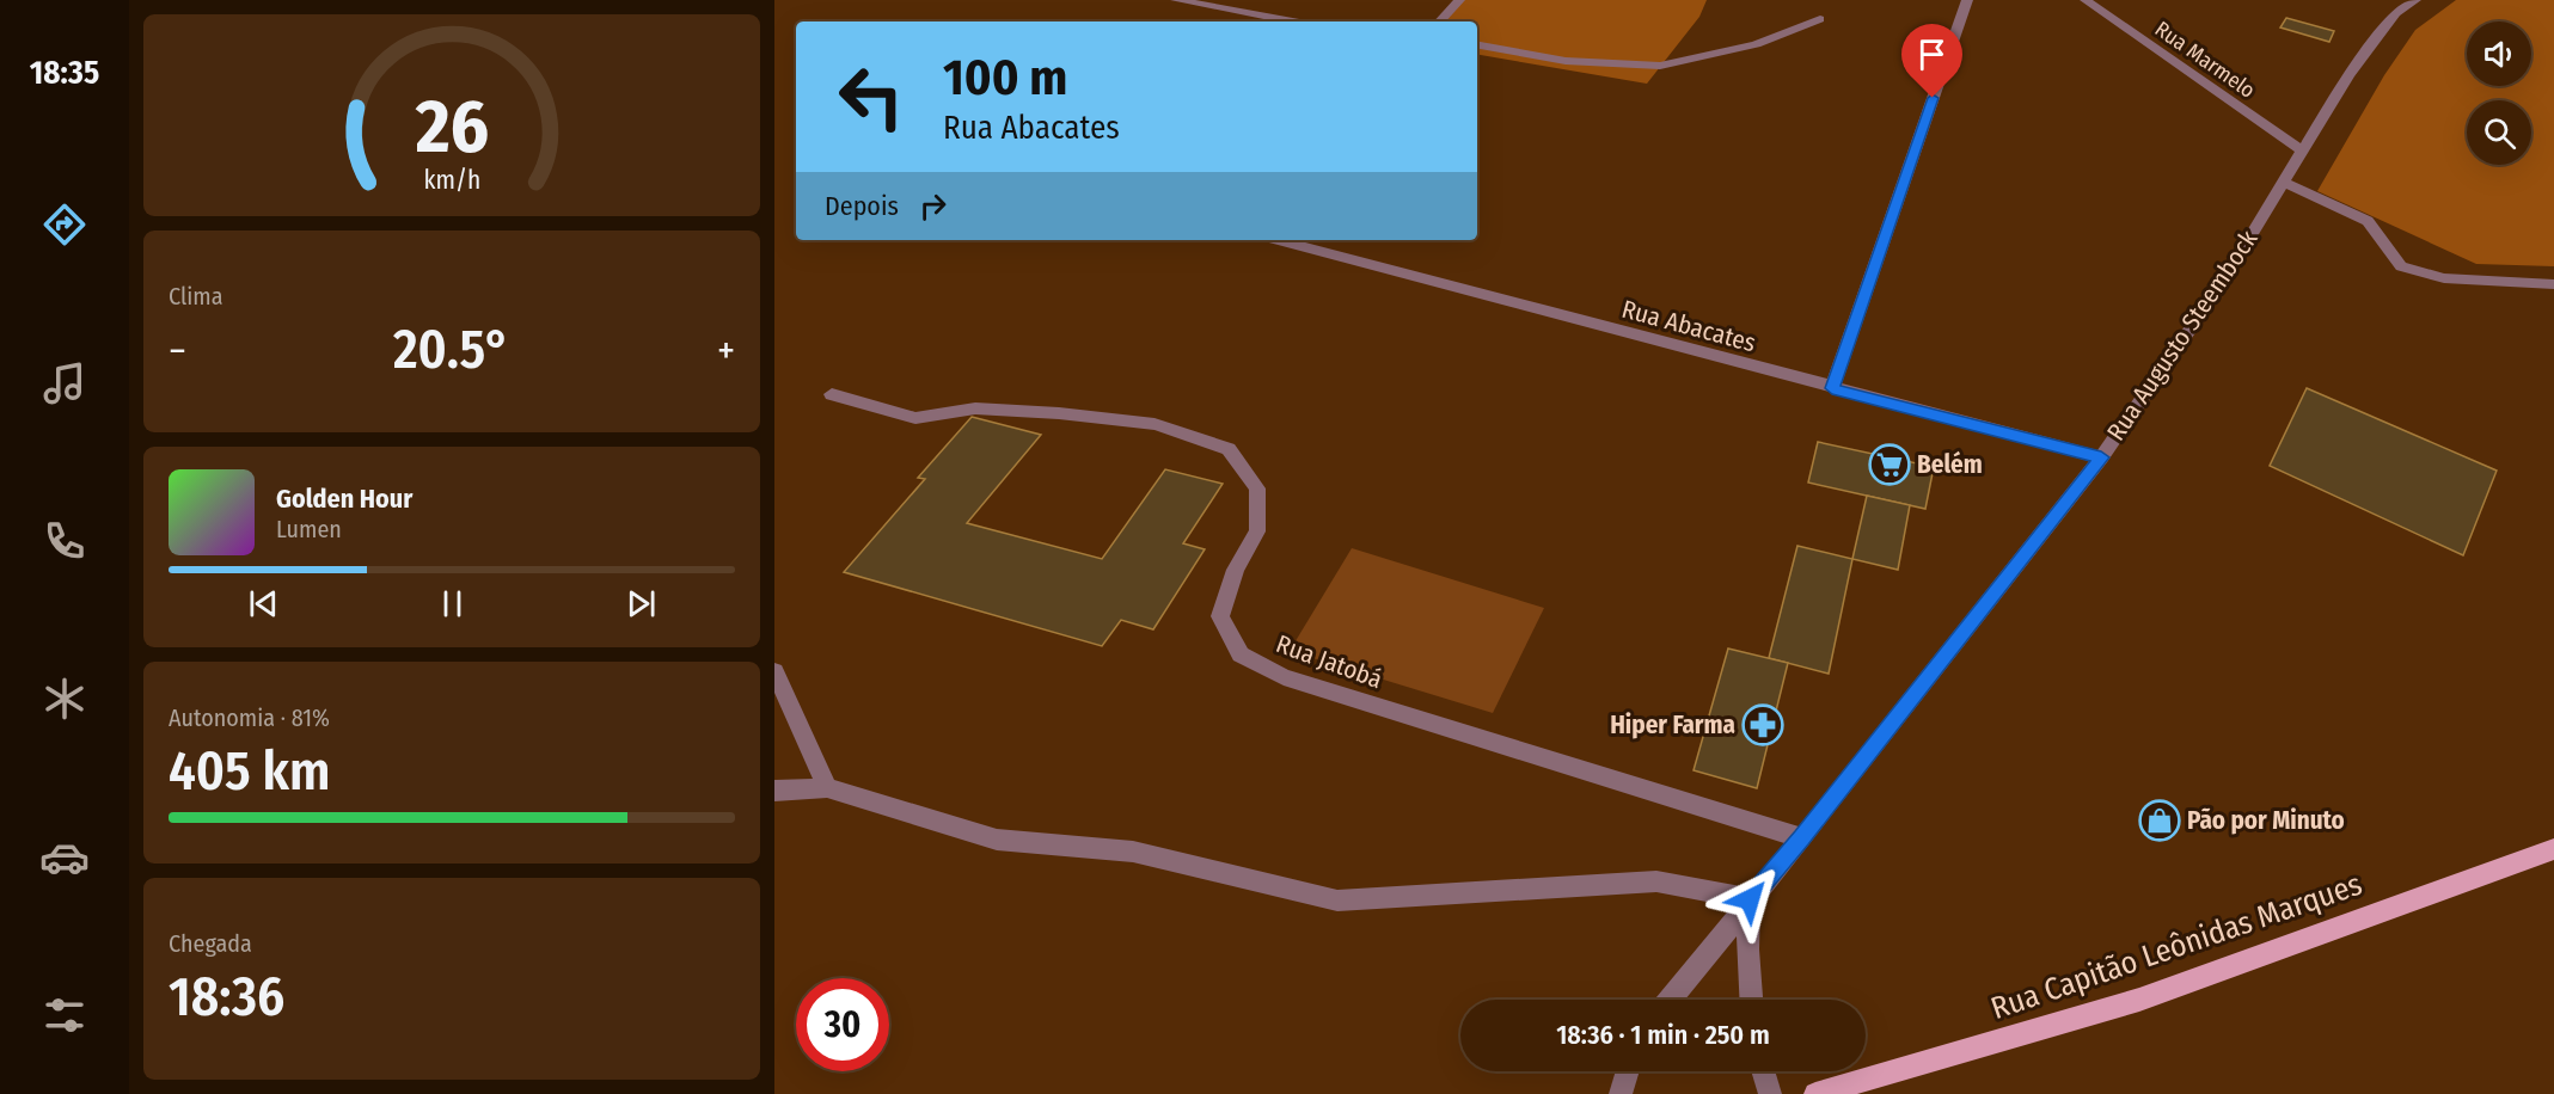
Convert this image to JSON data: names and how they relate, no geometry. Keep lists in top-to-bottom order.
{
  "streets": {
    "main road": ["Rua Capitão Leônidas Marques"],
    "street": [
      "Rua Marmelo",
      "Rua Abacates",
      "Rua Augusto Steembock",
      "Rua Jatobá"
    ]
  },
  "crossings": [
    ["Rua Marmelo", "Rua Augusto Steembock"],
    ["Rua Abacates", "Rua Augusto Steembock"],
    ["Rua Augusto Steembock", "Rua Jatobá"]
  ],
  "places": {
    "supermarket": ["Belém"],
    "pharmacy": ["Hiper Farma"],
    "shop": ["Pão por Minuto"]
  },
  "page": {
    "tabs": "18:35",
    "turn": ["100 m", "Rua Abacates"],
    "then": "Depois",
    "tile": [
      "Clima",
      ["Autonomia · 81%", "405 km"],
      ["Chegada", "18:36"]
    ],
    "heat": ["−", "20.5°", "+"],
    "song": ["Golden Hour", "Lumen"],
    "limit": "30",
    "trip": "18:36 · 1 min · 250 m",
    "gauge": ["26", "km/h"]
  }
}
